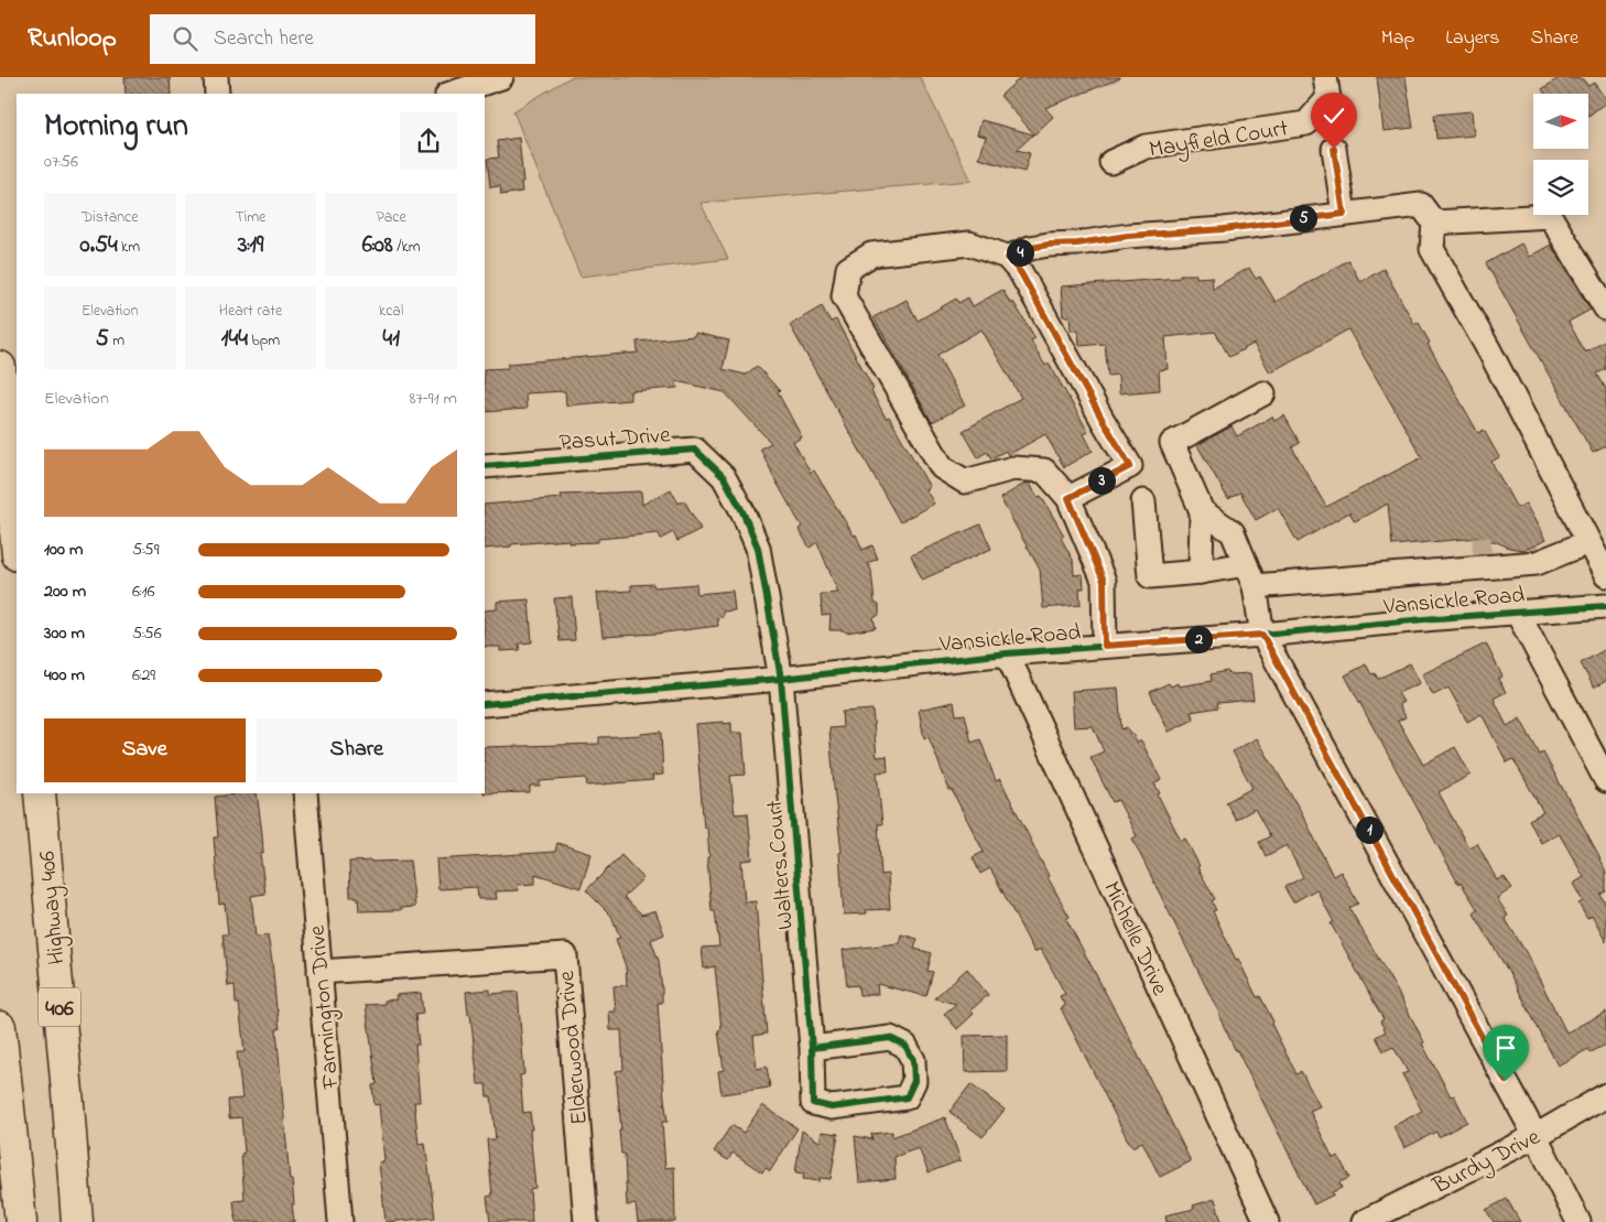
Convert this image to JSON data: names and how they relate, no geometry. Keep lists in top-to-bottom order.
{
  "streets": {
    "highway": ["Highway 406", "406"],
    "street": [
      "Mayfield Court",
      "Pasut Drive",
      "Vansickle Road",
      "Walters Court",
      "Michelle Drive",
      "Farmington Drive",
      "Elderwood Drive",
      "Burdy Drive"
    ]
  },
  "crossings": [
    ["Pasut Drive", "Vansickle Road"],
    ["Pasut Drive", "Walters Court"],
    ["Vansickle Road", "Walters Court"],
    ["Vansickle Road", "Michelle Drive"],
    ["Farmington Drive", "Elderwood Drive"]
  ],
  "north": "right",
  "page": {
    "header": "Runloop",
    "search": "Search here",
    "nav": ["Map", "Layers", "Share"],
    "heading": ["Morning run", "07:56"],
    "stats": [
      ["Distance", "0.54 km"],
      ["Time", "3:19"],
      ["Pace", "6:08 /km"],
      ["Elevation", "5 m"],
      ["Heart rate", "144 bpm"],
      ["kcal", "41"]
    ],
    "pins": [
      "5",
      "4",
      "3",
      "2",
      "1"
    ],
    "chart": ["Elevation", "87–91 m"],
    "list": [
      {
        "name": "100 m",
        "note": "5:59"
      },
      {
        "name": "200 m",
        "note": "6:16"
      },
      {
        "name": "300 m",
        "note": "5:56"
      },
      {
        "name": "400 m",
        "note": "6:29"
      }
    ],
    "buttons": ["Save", "Share"]
  }
}
